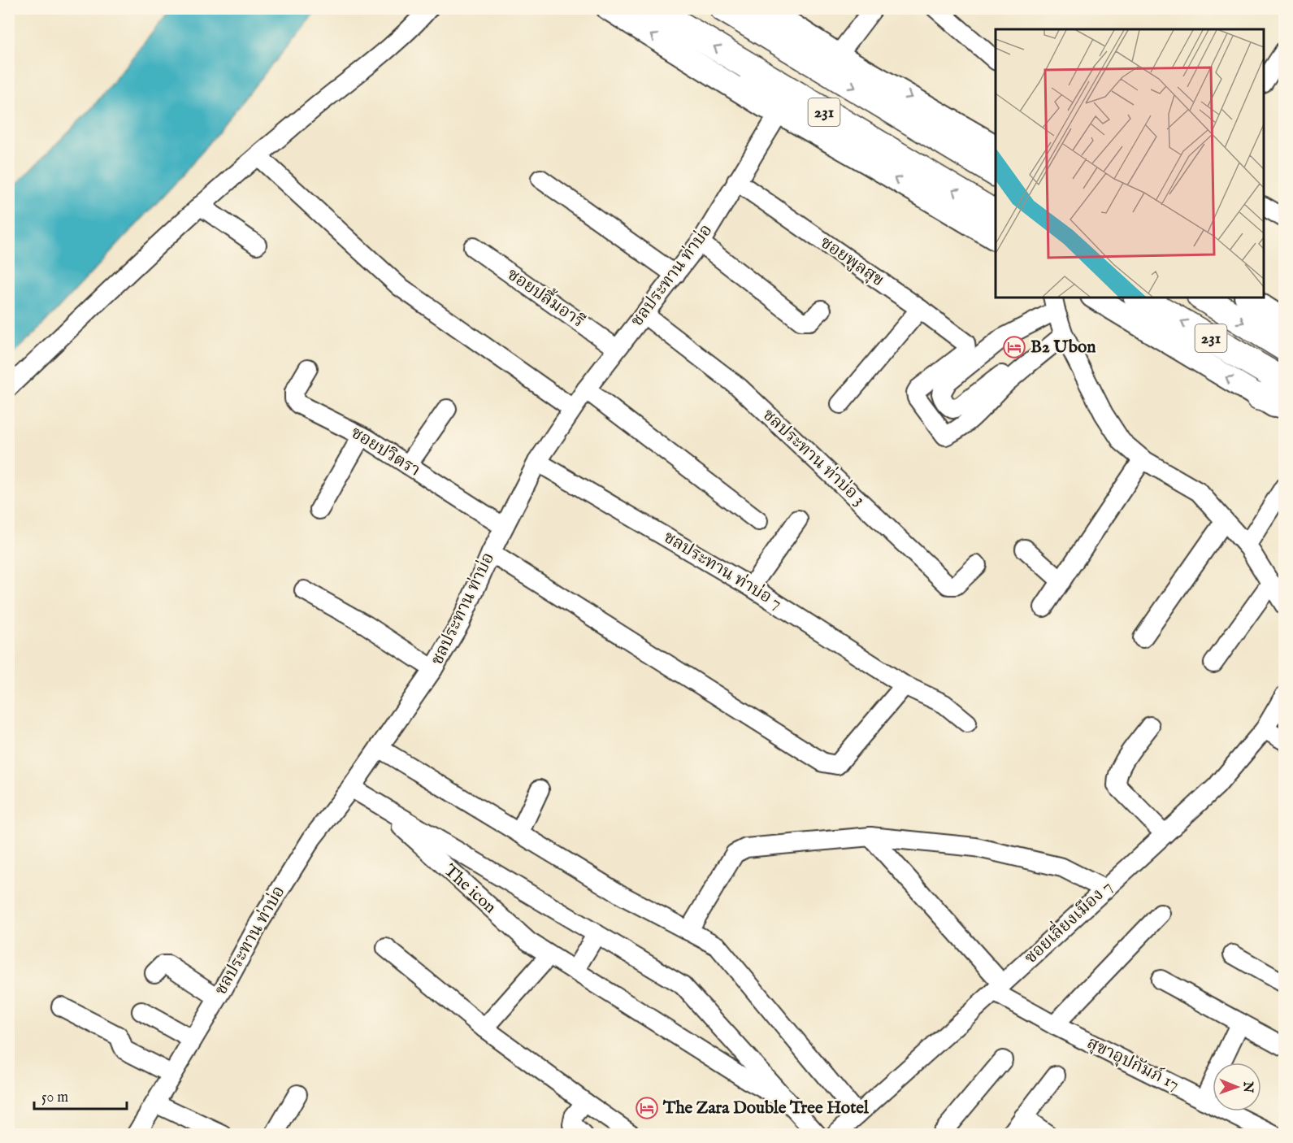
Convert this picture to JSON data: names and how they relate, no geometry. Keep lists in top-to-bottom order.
{
  "streets": {
    "highway": ["231"],
    "street": [
      "ซอยพูลสุข",
      "ชลประทาน ท่าบ่อ",
      "ซอยปลื้มอารี",
      "ซอยปวิตรา",
      "ชลประทาน ท่าบ่อ 3",
      "ชลประทาน ท่าบ่อ 7",
      "The icon",
      "ซอยเลี่ยงเมือง 7",
      "สุขาอุปกัมภ์ 17"
    ]
  },
  "crossings": [
    ["ซอยพูลสุข", "ชลประทาน ท่าบ่อ"],
    ["ชลประทาน ท่าบ่อ", "ซอยปลื้มอารี"],
    ["ชลประทาน ท่าบ่อ", "ซอยปวิตรา"],
    ["ชลประทาน ท่าบ่อ", "ชลประทาน ท่าบ่อ 3"],
    ["ชลประทาน ท่าบ่อ", "ชลประทาน ท่าบ่อ 7"],
    ["ชลประทาน ท่าบ่อ", "The icon"],
    ["ซอยเลี่ยงเมือง 7", "สุขาอุปกัมภ์ 17"]
  ],
  "places": {
    "hotel": ["B2 Ubon", "The Zara Double Tree Hotel"]
  },
  "scale_bar": "50 m",
  "north": "right"
}
